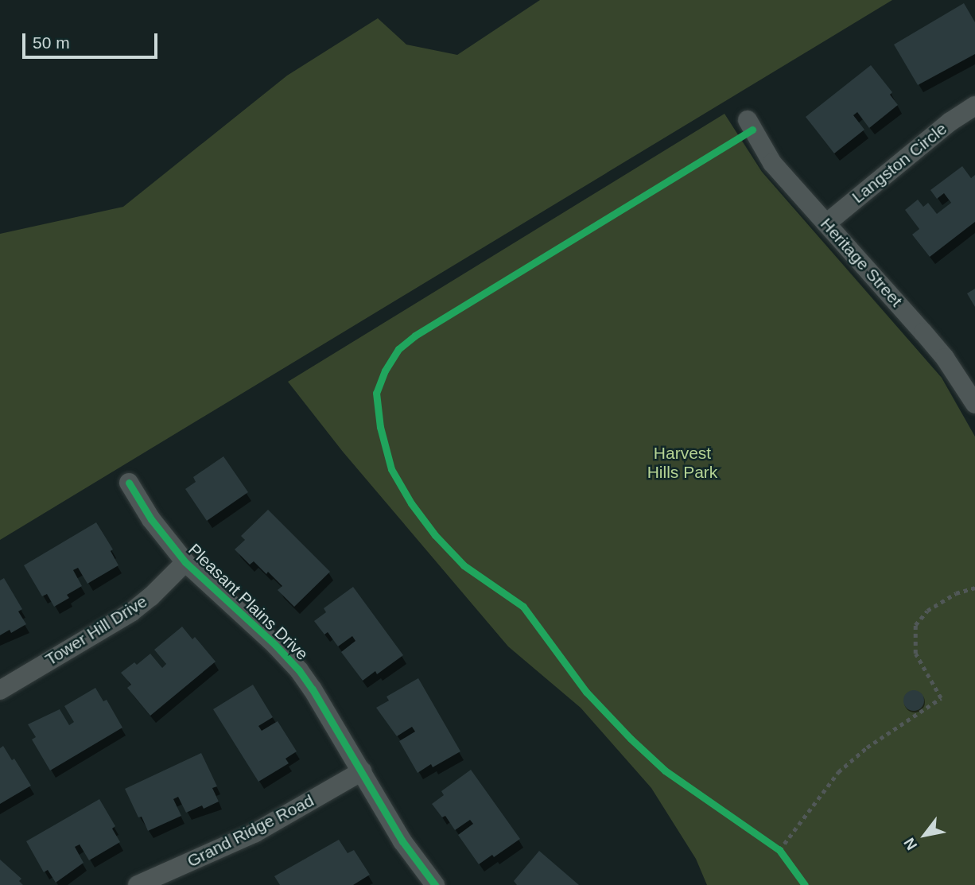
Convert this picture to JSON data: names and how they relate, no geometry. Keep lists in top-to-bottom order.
{
  "streets": {
    "street": [
      "Langston Circle",
      "Heritage Street",
      "Pleasant Plains Drive",
      "Tower Hill Drive",
      "Grand Ridge Road"
    ]
  },
  "crossings": [
    ["Langston Circle", "Heritage Street"],
    ["Pleasant Plains Drive", "Tower Hill Drive"],
    ["Pleasant Plains Drive", "Grand Ridge Road"]
  ],
  "parks": ["Harvest Hills Park"],
  "scale_bar": "50 m",
  "north": "bottom left"
}
